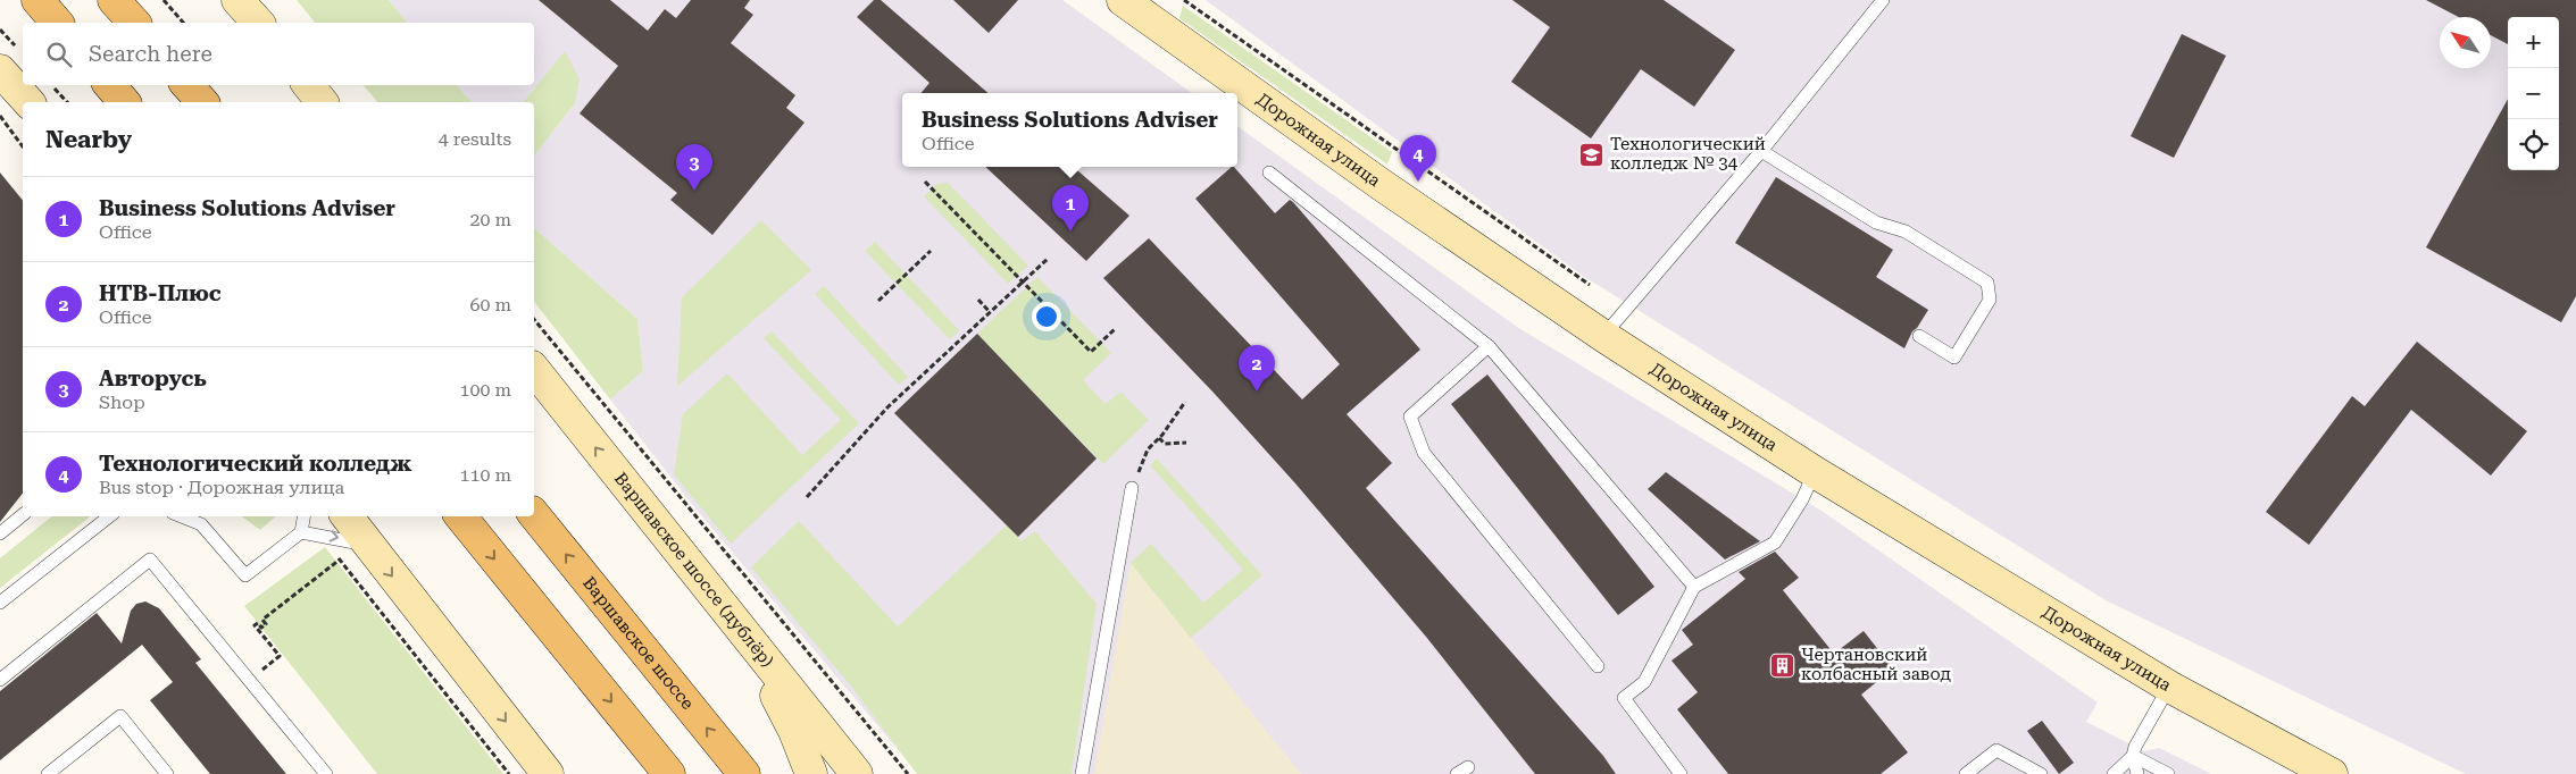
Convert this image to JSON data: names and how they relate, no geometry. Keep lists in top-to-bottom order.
{
  "streets": {
    "main road": ["Дорожная улица", "Варшавское шоссе (дублёр)", "Варшавское шоссе"]
  },
  "places": {
    "school or university": ["Технологический колледж № 34"],
    "building": ["Чертановский колбасный завод"]
  },
  "north": "top left",
  "page": {
    "map_buttons": ["+", "−"],
    "search": "Search here",
    "popup": ["Business Solutions Adviser", "Office"],
    "heading": ["Nearby", "4 results"],
    "pins": [
      "4",
      "3",
      "1",
      "2"
    ],
    "list": [
      {
        "mark": "1",
        "name": "Business Solutions Adviser",
        "note": "Office",
        "value": "20 m"
      },
      {
        "mark": "2",
        "name": "НТВ-Плюс",
        "note": "Office",
        "value": "60 m"
      },
      {
        "mark": "3",
        "name": "Авторусь",
        "note": "Shop",
        "value": "100 m"
      },
      {
        "mark": "4",
        "name": "Технологический колледж",
        "note": "Bus stop · Дорожная улица",
        "value": "110 m"
      }
    ]
  }
}
